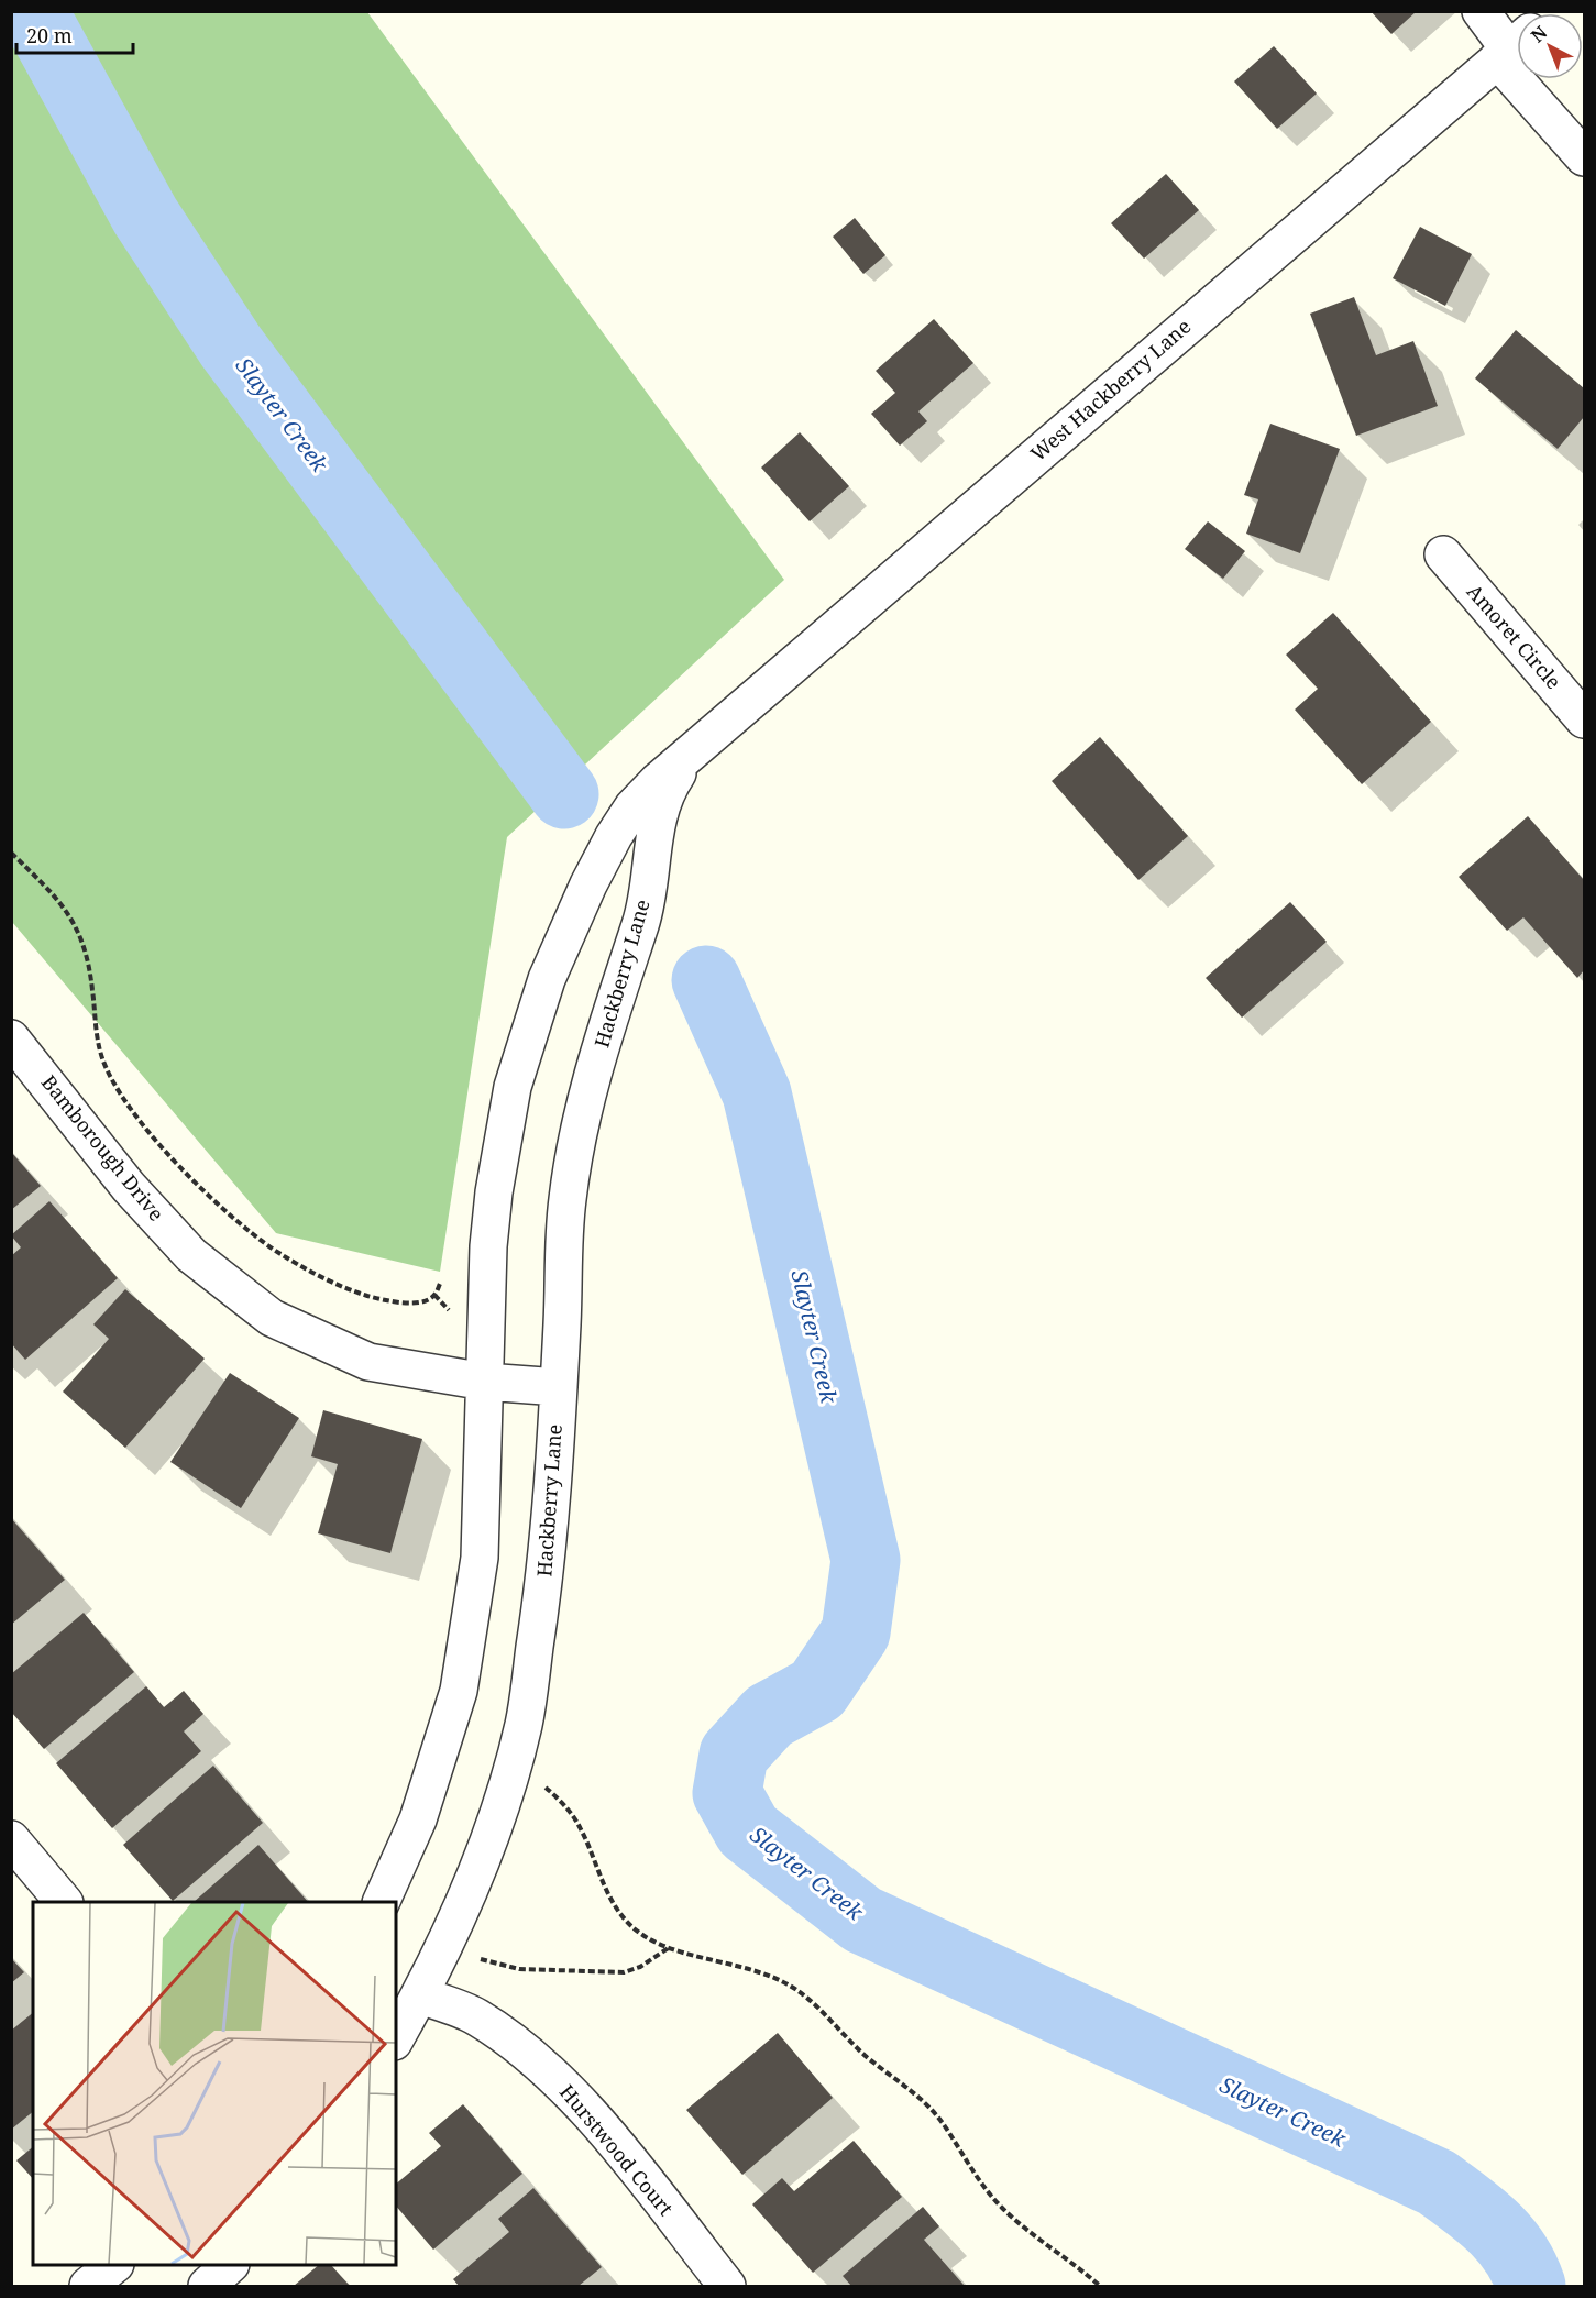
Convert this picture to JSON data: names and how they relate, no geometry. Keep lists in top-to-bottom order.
{
  "streets": {
    "street": [
      "West Hackberry Lane",
      "Amoret Circle",
      "Hackberry Lane",
      "Bamborough Drive",
      "Hurstwood Court"
    ]
  },
  "crossings": [
    ["West Hackberry Lane", "Hackberry Lane"],
    ["Hackberry Lane", "Bamborough Drive"],
    ["Hackberry Lane", "Hurstwood Court"]
  ],
  "water": ["Slayter Creek"],
  "scale_bar": "20 m",
  "north": "top left"
}
